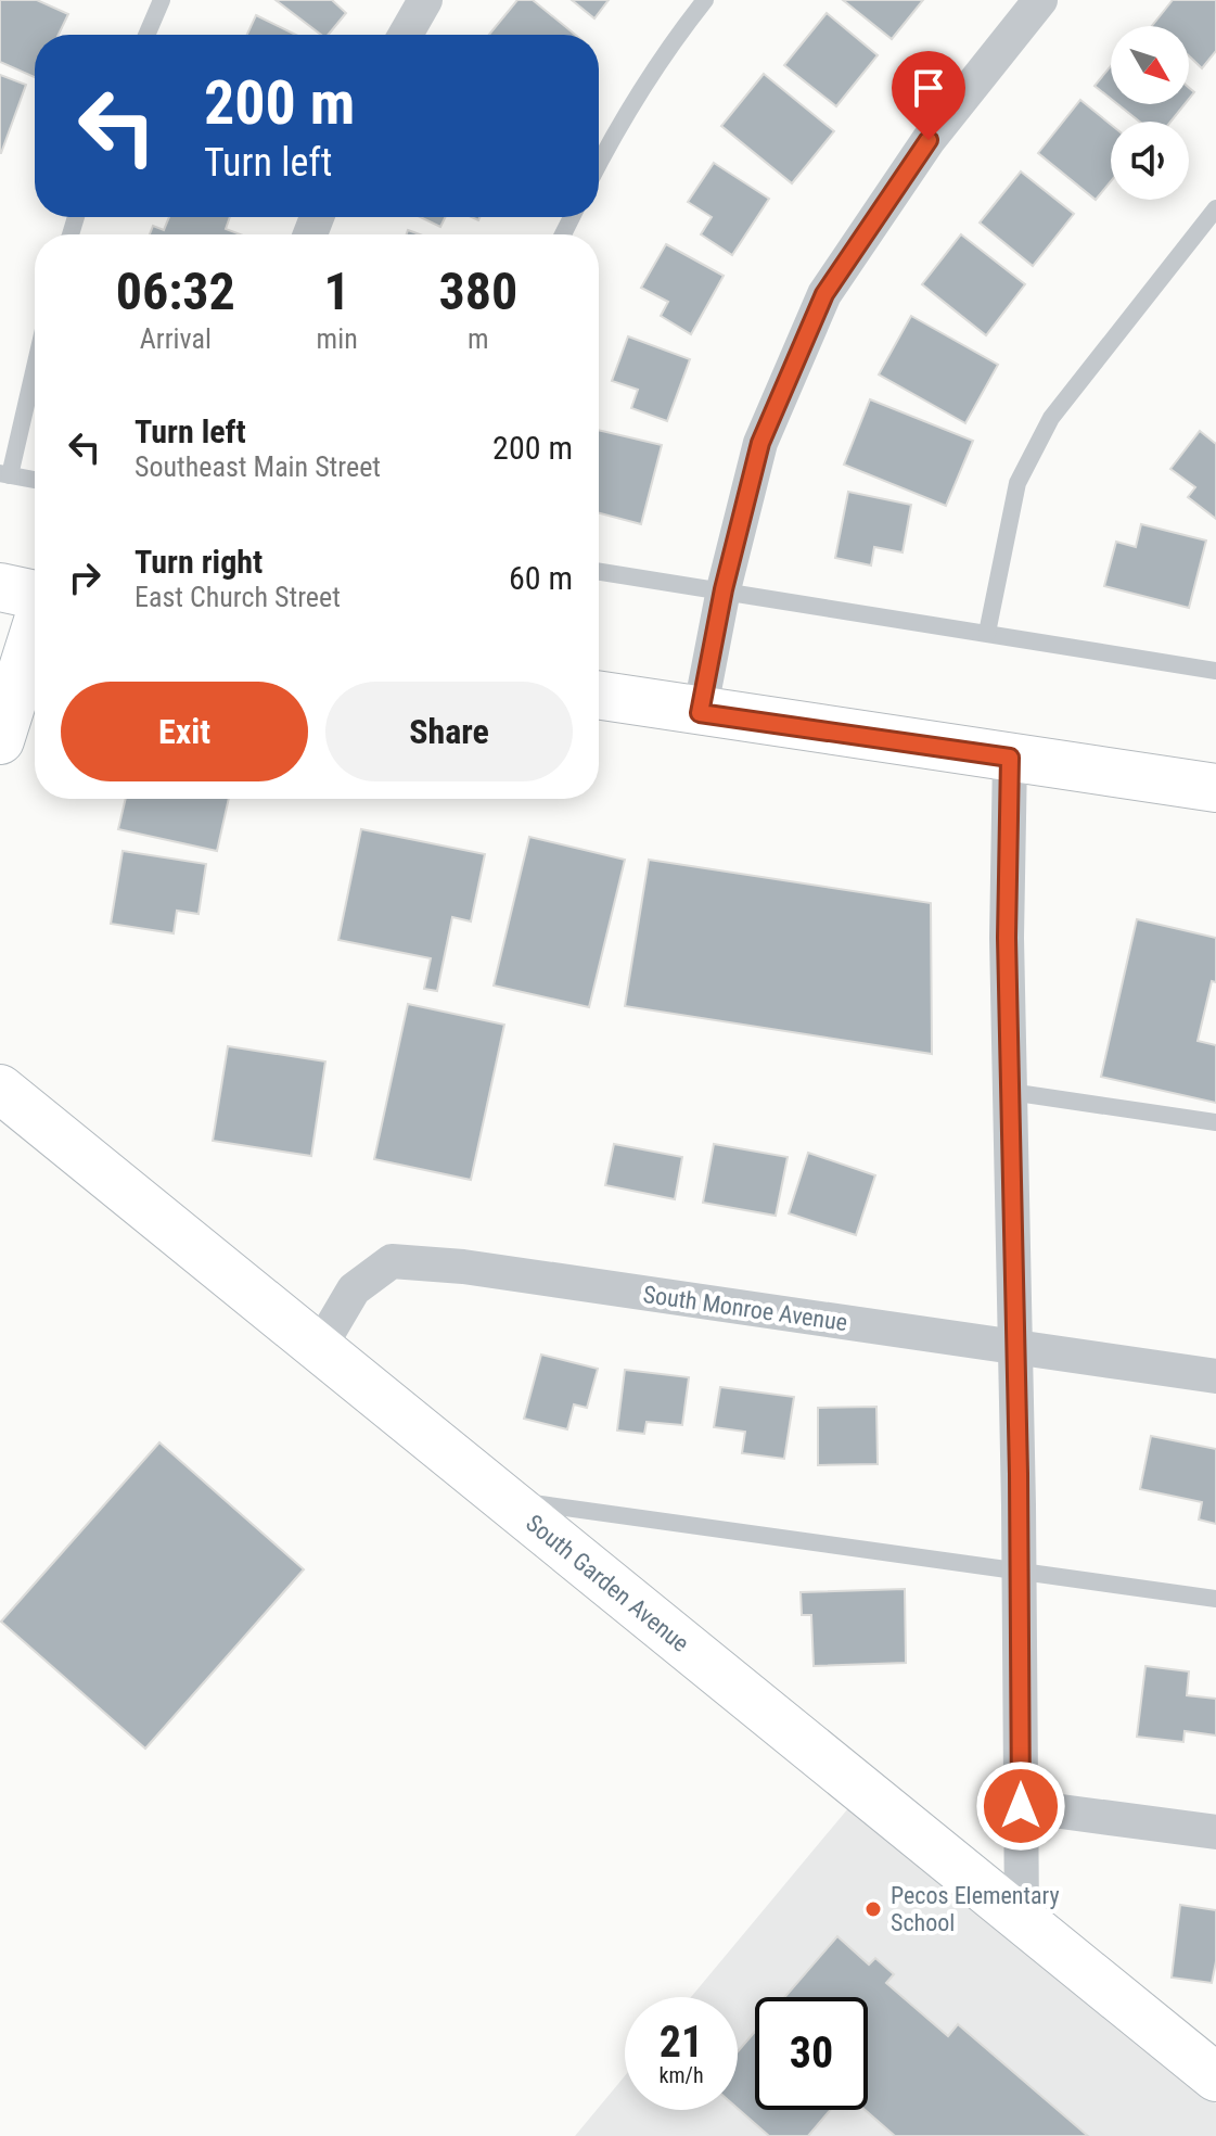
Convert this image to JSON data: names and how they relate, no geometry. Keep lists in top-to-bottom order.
{
  "streets": {
    "street": ["South Monroe Avenue", "South Garden Avenue"]
  },
  "crossings": [
    ["South Monroe Avenue", "South Garden Avenue"]
  ],
  "places": ["Pecos Elementary School"],
  "north": "bottom right",
  "page": {
    "turn": ["200 m", "Turn left"],
    "eta": [
      "06:32",
      "Arrival",
      "1",
      "min",
      "380",
      "m"
    ],
    "list": [
      {
        "name": "Turn left",
        "note": "Southeast Main Street",
        "value": "200 m"
      },
      {
        "name": "Turn right",
        "note": "East Church Street",
        "value": "60 m"
      }
    ],
    "buttons": ["Exit", "Share"],
    "speed": "21 km/h",
    "limit": "30"
  }
}
